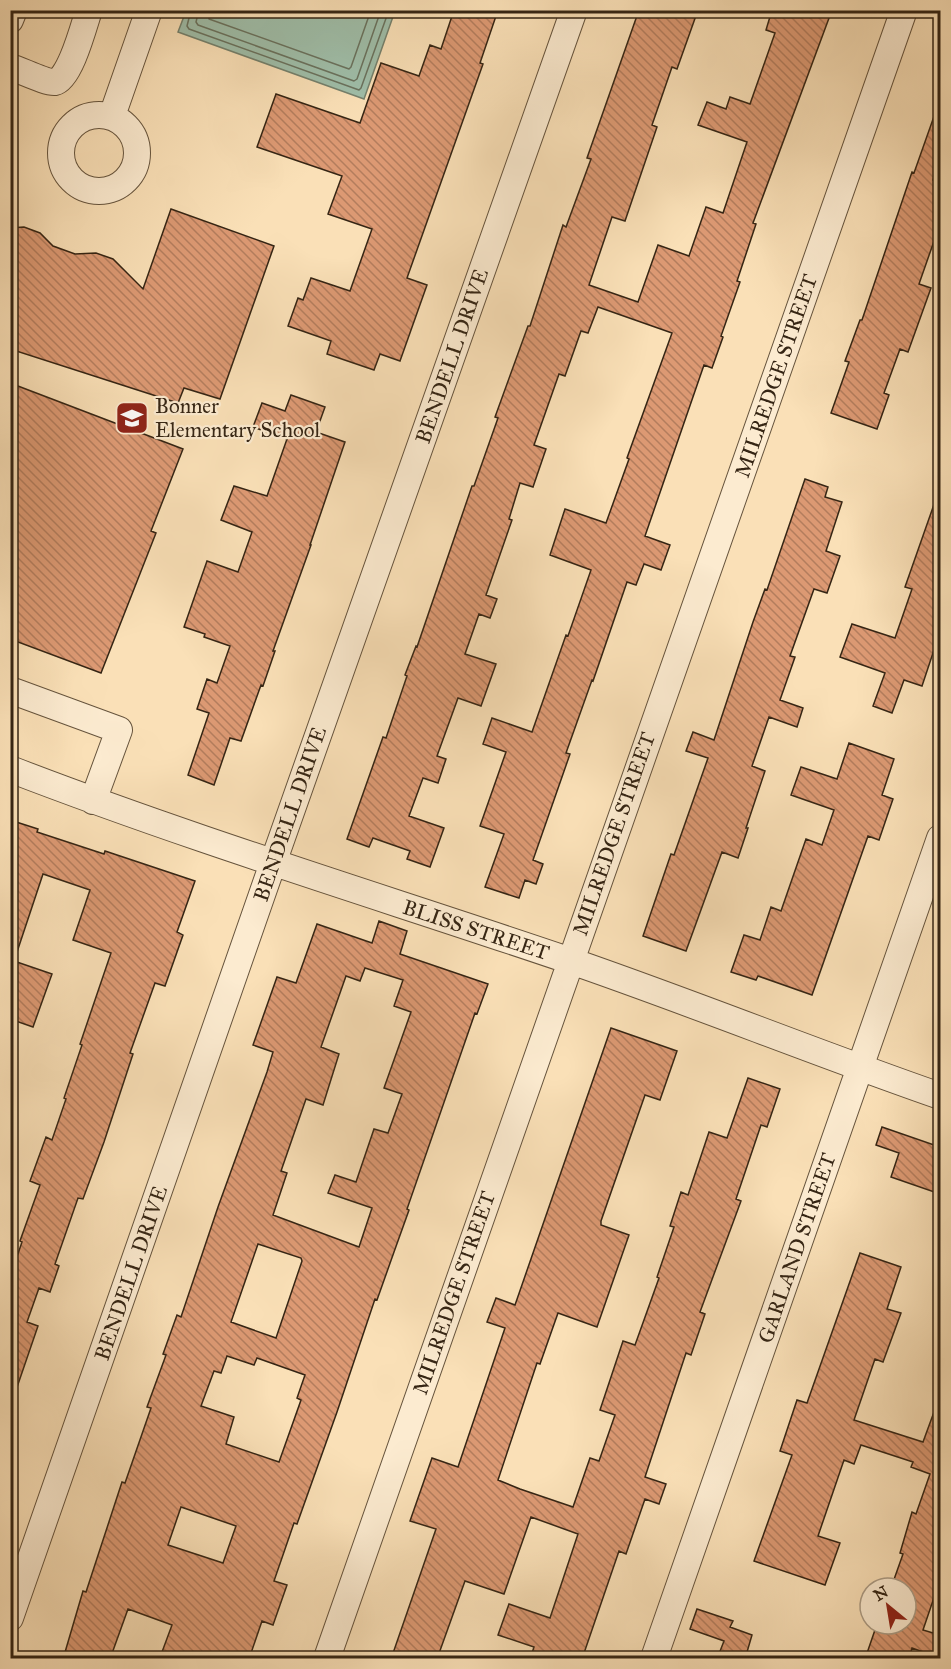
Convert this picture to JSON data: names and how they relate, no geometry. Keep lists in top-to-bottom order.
{
  "streets": {
    "street": [
      "BENDELL DRIVE",
      "MILREDGE STREET",
      "BLISS STREET",
      "GARLAND STREET"
    ]
  },
  "crossings": [
    ["BENDELL DRIVE", "BLISS STREET"],
    ["MILREDGE STREET", "BLISS STREET"],
    ["BLISS STREET", "GARLAND STREET"]
  ],
  "places": {
    "school or university": ["Bonner Elementary School"]
  },
  "north": "top left"
}
